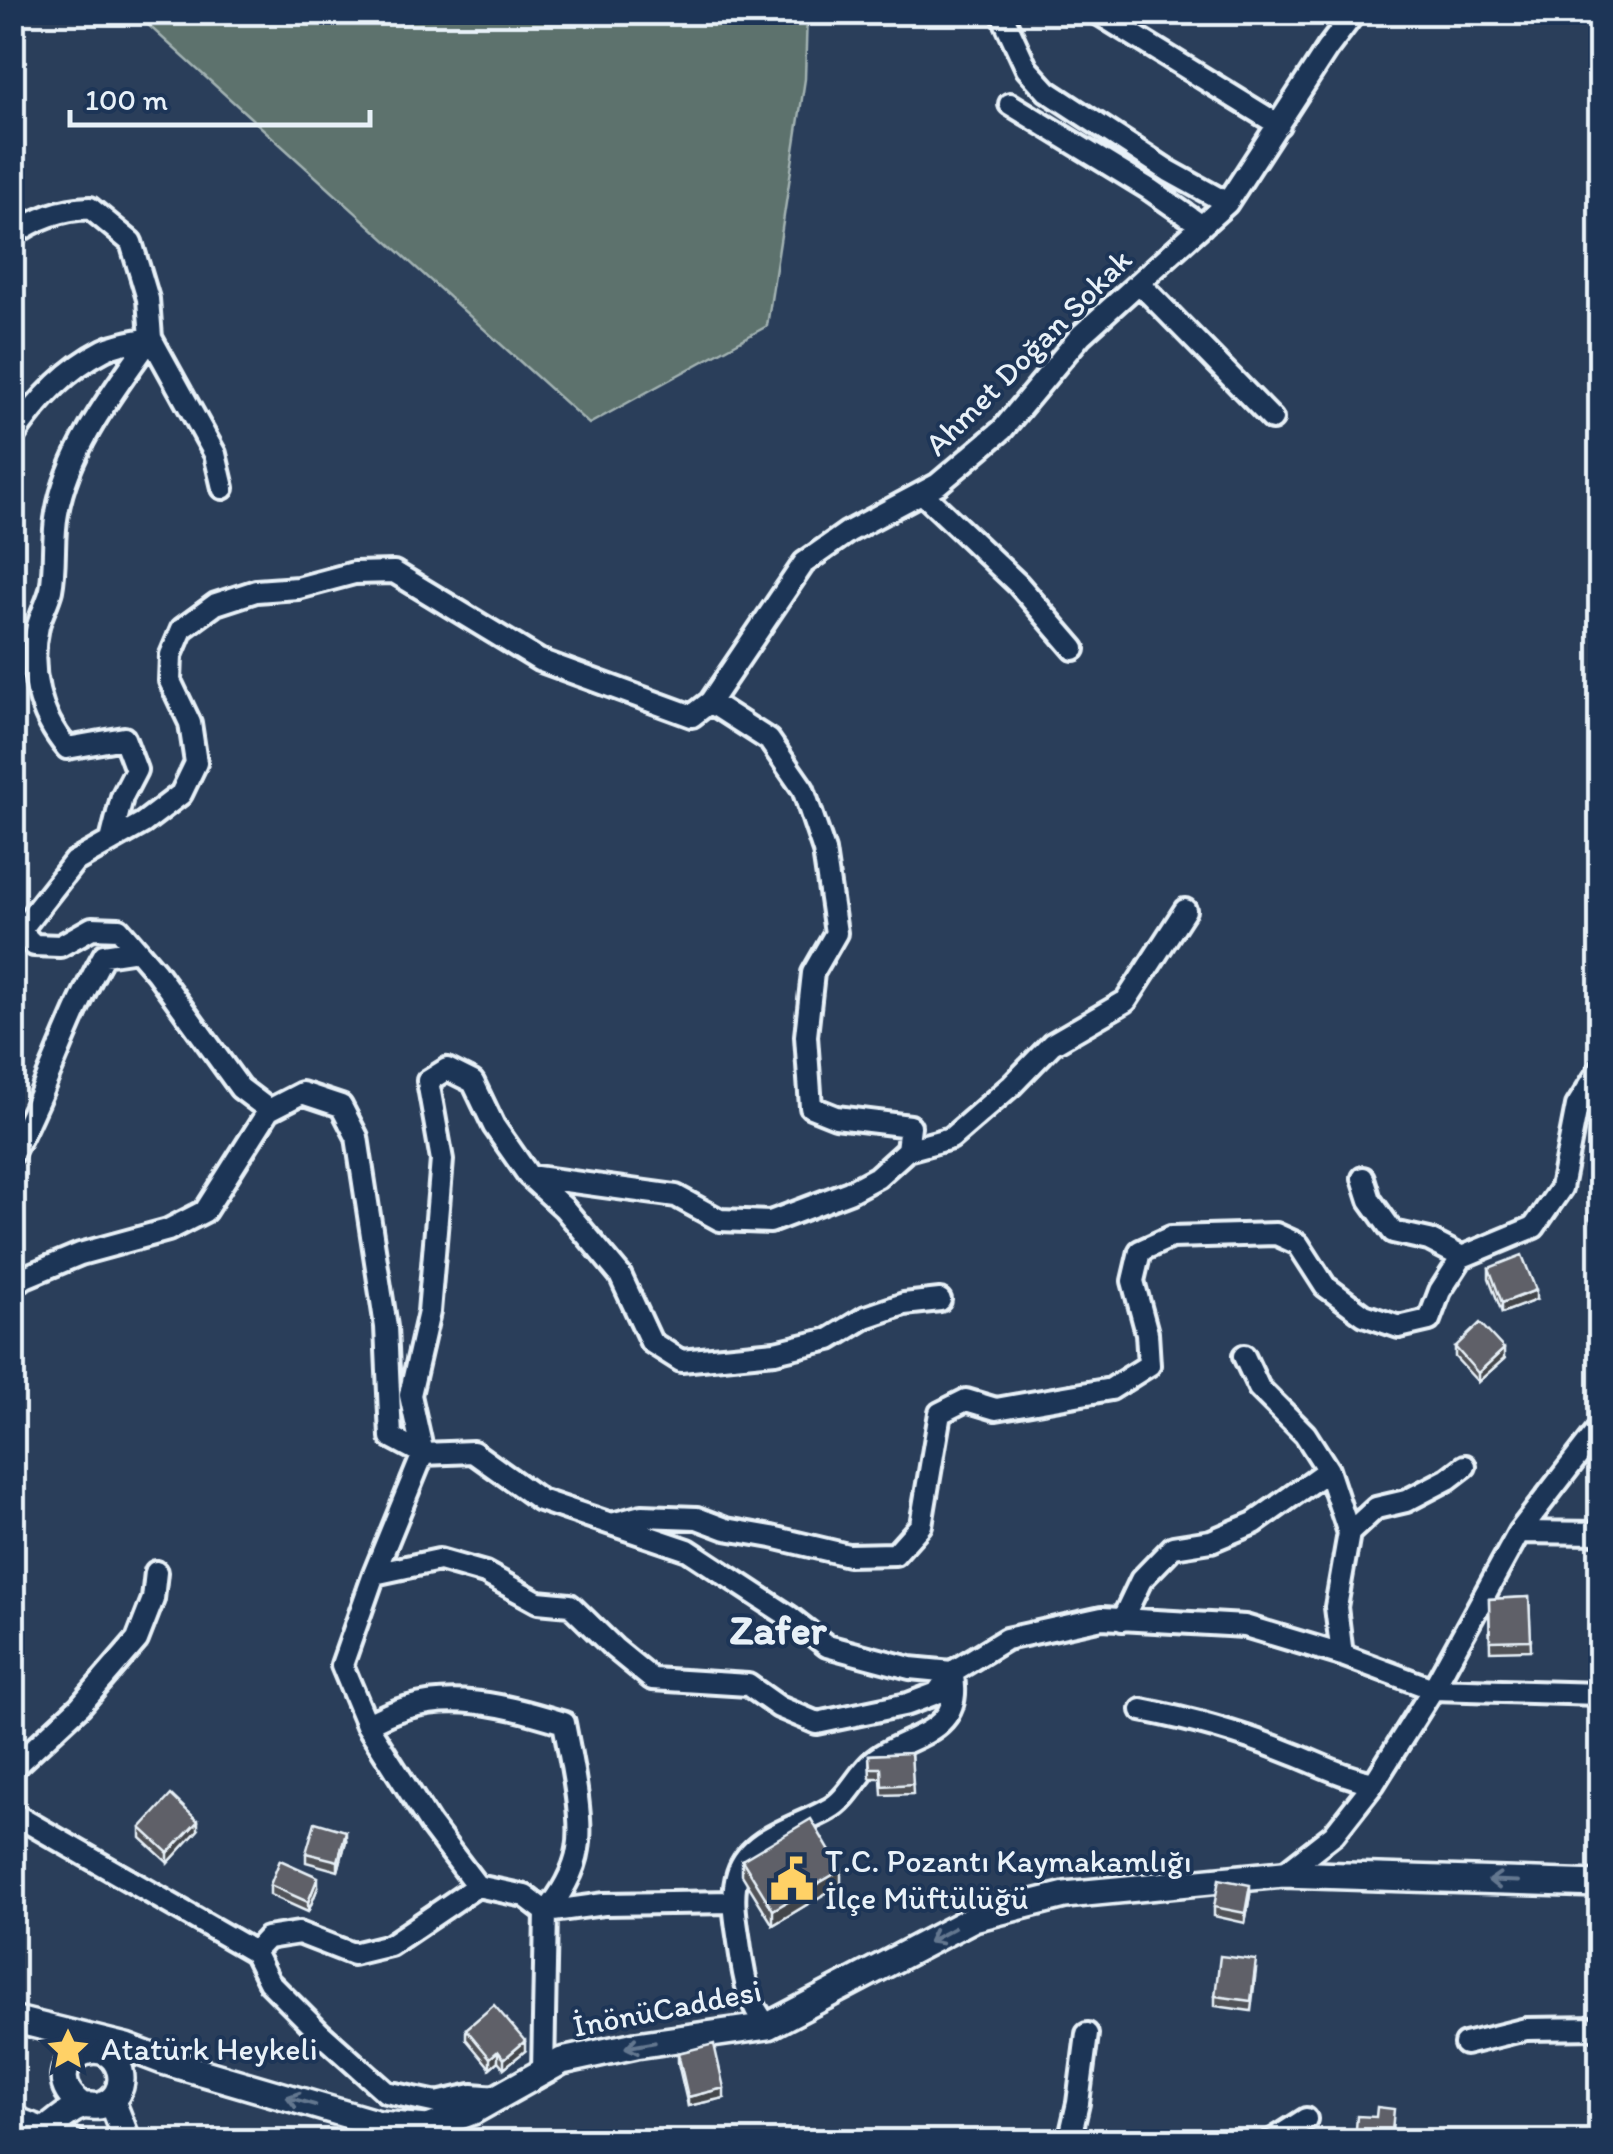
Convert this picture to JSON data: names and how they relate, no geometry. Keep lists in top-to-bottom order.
{
  "streets": {
    "main road": ["İnönüCaddesi"],
    "street": ["Ahmet Doğan Sokak"]
  },
  "one_way": ["İnönüCaddesi"],
  "districts": ["Zafer"],
  "places": {
    "public building": ["T.C. Pozantı Kaymakamlığı İlçe Müftülüğü"],
    "place": ["Atatürk Heykeli"]
  },
  "scale_bar": "100 m"
}
